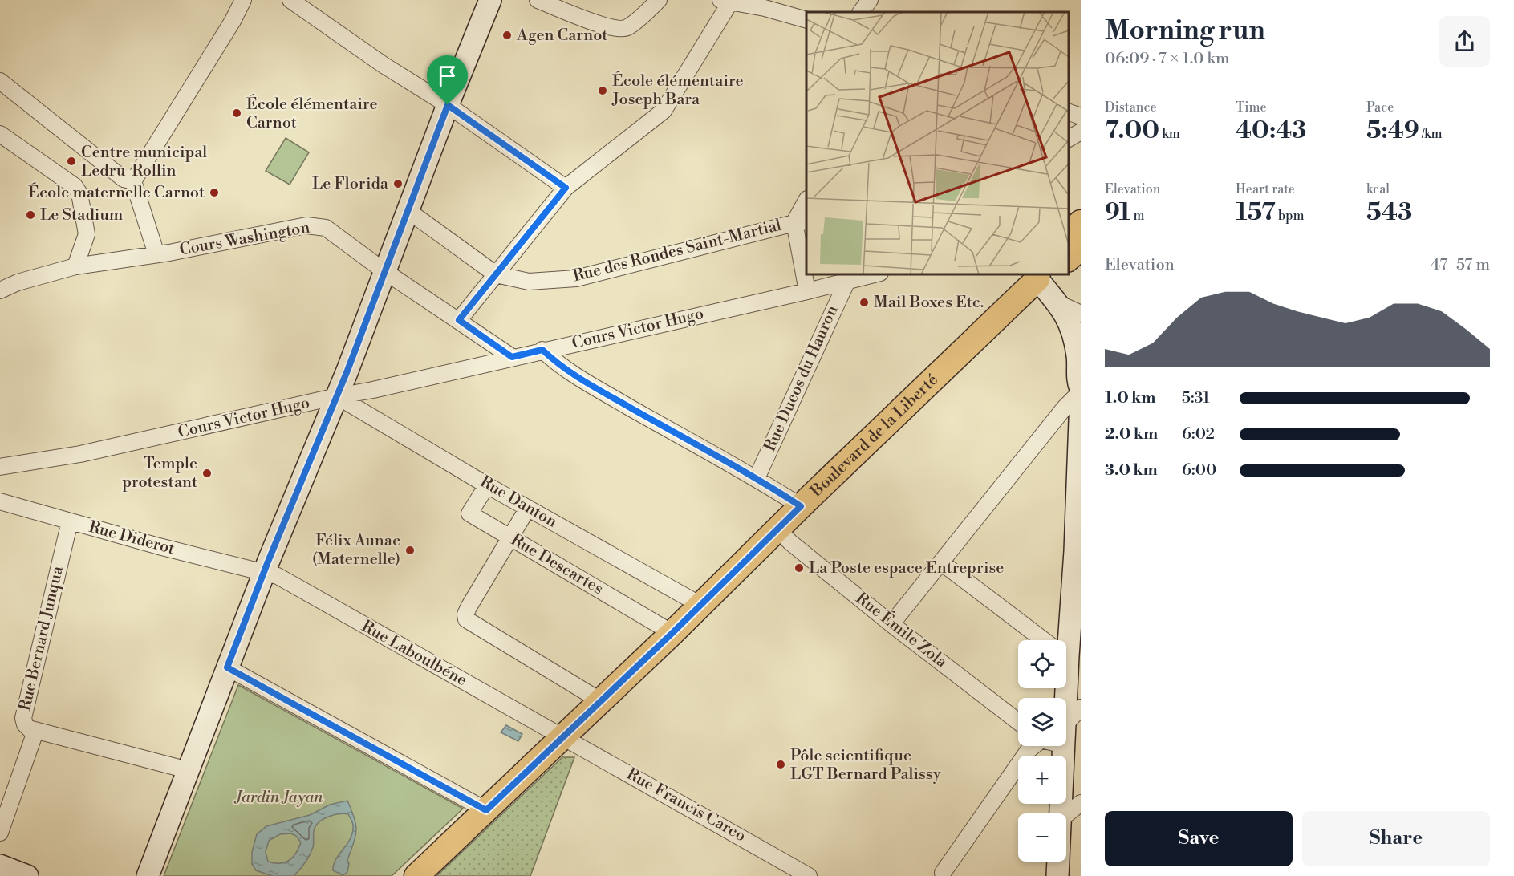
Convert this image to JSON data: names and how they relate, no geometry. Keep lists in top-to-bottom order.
{
  "streets": {
    "main road": ["Boulevard de la Liberté"],
    "street": [
      "Cours Washington",
      "Rue des Rondes Saint-Martial",
      "Cours Victor Hugo",
      "Rue Ducos du Hauron",
      "Rue Danton",
      "Rue Diderot",
      "Rue Descartes",
      "Rue Émile Zola",
      "Rue Bernard Junqua",
      "Rue Laboulbéne",
      "Rue Francis Carco"
    ]
  },
  "crossings": [
    ["Cours Washington", "Cours Victor Hugo"],
    ["Cours Victor Hugo", "Rue Ducos du Hauron"],
    ["Cours Victor Hugo", "Rue Danton"],
    ["Boulevard de la Liberté", "Rue Danton"],
    ["Boulevard de la Liberté", "Rue Descartes"],
    ["Boulevard de la Liberté", "Rue Émile Zola"],
    ["Boulevard de la Liberté", "Rue Laboulbéne"],
    ["Boulevard de la Liberté", "Rue Francis Carco"],
    ["Rue Danton", "Rue Descartes"],
    ["Rue Diderot", "Rue Bernard Junqua"],
    ["Rue Diderot", "Rue Laboulbéne"],
    ["Rue Laboulbéne", "Rue Francis Carco"]
  ],
  "parks": ["Jardin Jayan"],
  "places": [
    "Agen Carnot",
    "École élémentaire Joseph Bara",
    "École élémentaire Carnot",
    "Centre municipal Ledru-Rollin",
    "Le Florida",
    "École maternelle Carnot",
    "Le Stadium",
    "Mail Boxes Etc.",
    "Temple protestant",
    "Félix Aunac (Maternelle)",
    "La Poste espace Entreprise",
    "Pôle scientifique LGT Bernard Palissy"
  ],
  "page": {
    "heading": ["Morning run", "06:09 · 7 × 1.0 km"],
    "stats": [
      ["Distance", "7.00 km"],
      ["Time", "40:43"],
      ["Pace", "5:49 /km"],
      ["Elevation", "91 m"],
      ["Heart rate", "157 bpm"],
      ["kcal", "543"]
    ],
    "chart": ["Elevation", "47–57 m"],
    "list": [
      {
        "name": "1.0 km",
        "note": "5:31"
      },
      {
        "name": "2.0 km",
        "note": "6:02"
      },
      {
        "name": "3.0 km",
        "note": "6:00"
      }
    ],
    "map_buttons": ["+", "−"],
    "buttons": ["Save", "Share"]
  }
}
